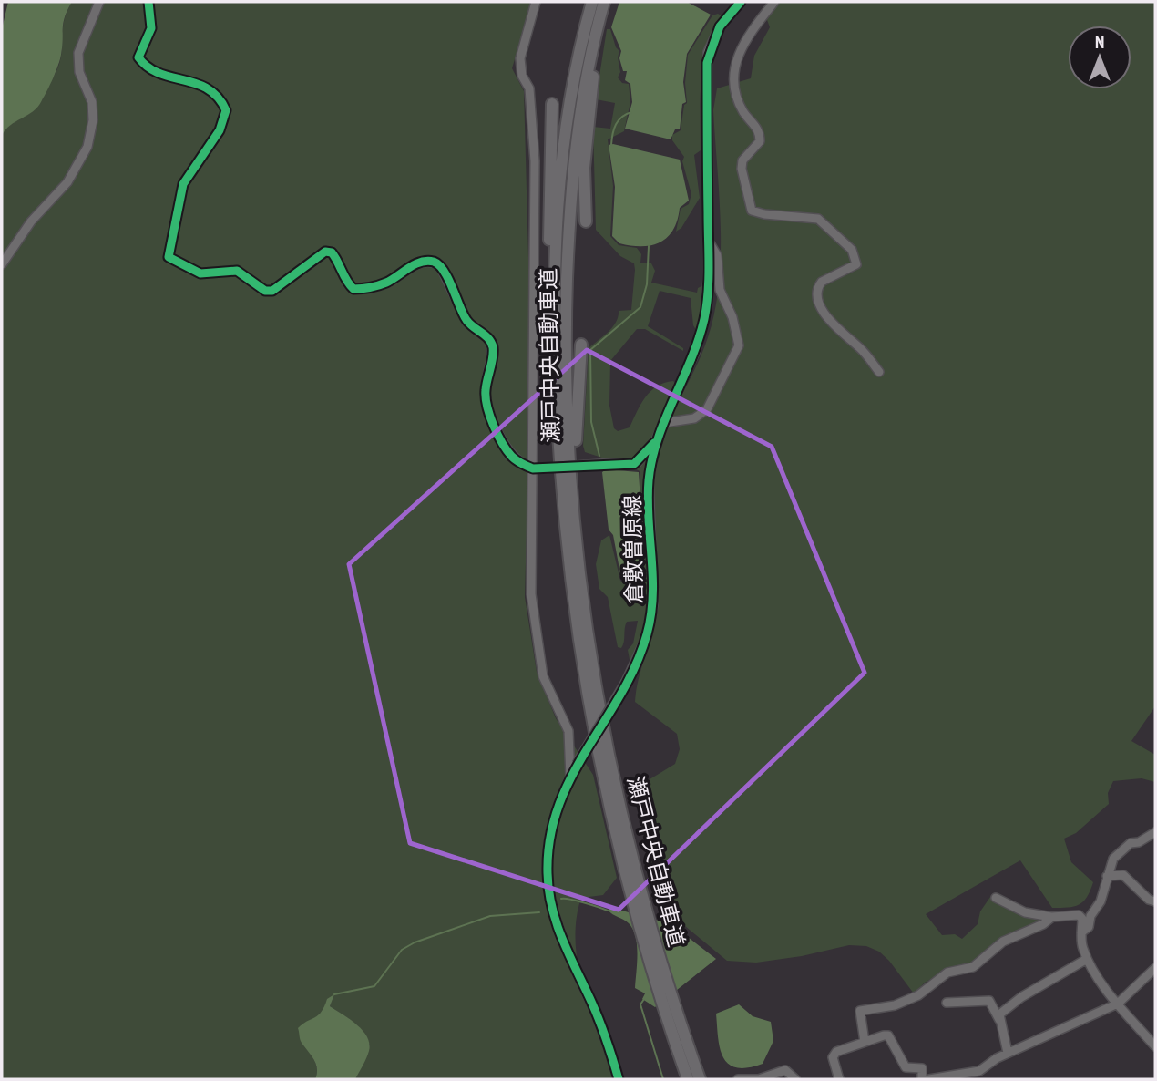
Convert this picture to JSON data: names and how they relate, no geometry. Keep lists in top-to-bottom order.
{
  "streets": {
    "highway": ["瀬戸中央自動車道"],
    "street": ["倉敷曽原線"]
  },
  "north": "top"
}
